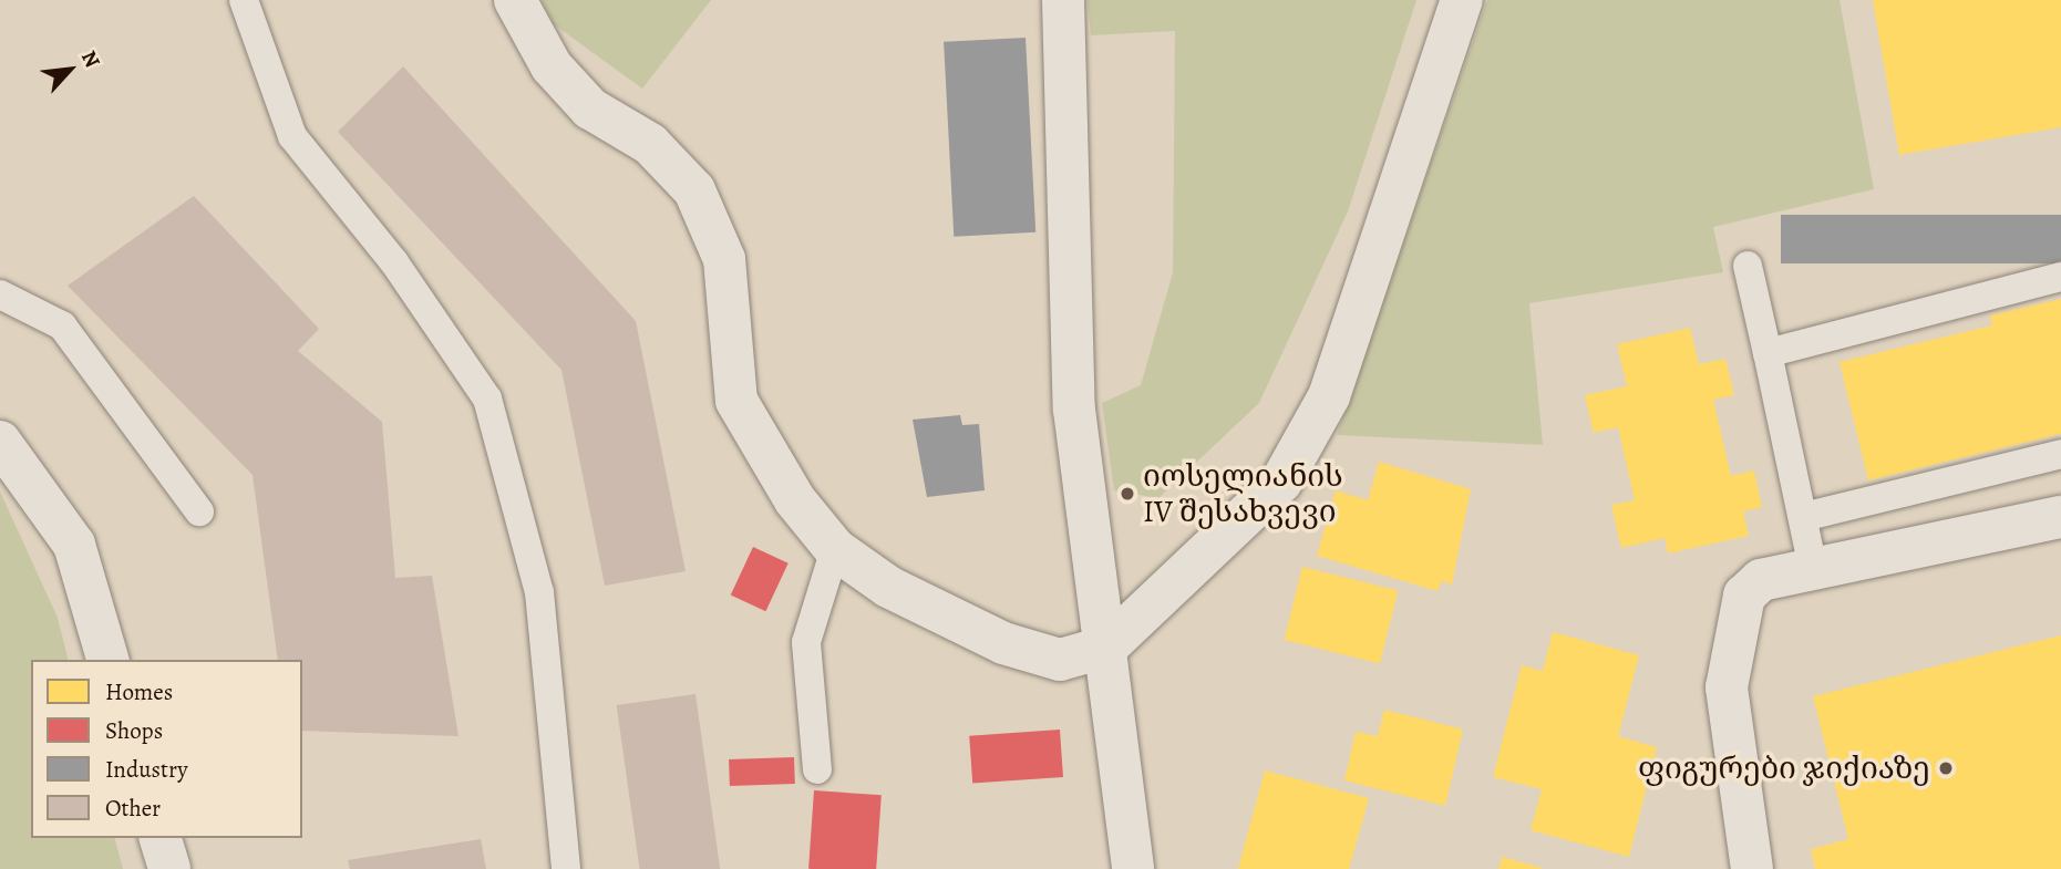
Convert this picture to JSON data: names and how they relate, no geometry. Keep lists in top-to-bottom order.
{
  "places": ["იოსელიანის IV შესახვევი", "ფიგურები ჯიქიაზე"],
  "legend": [
    "Homes",
    "Shops",
    "Industry",
    "Other"
  ],
  "north": "top right"
}
